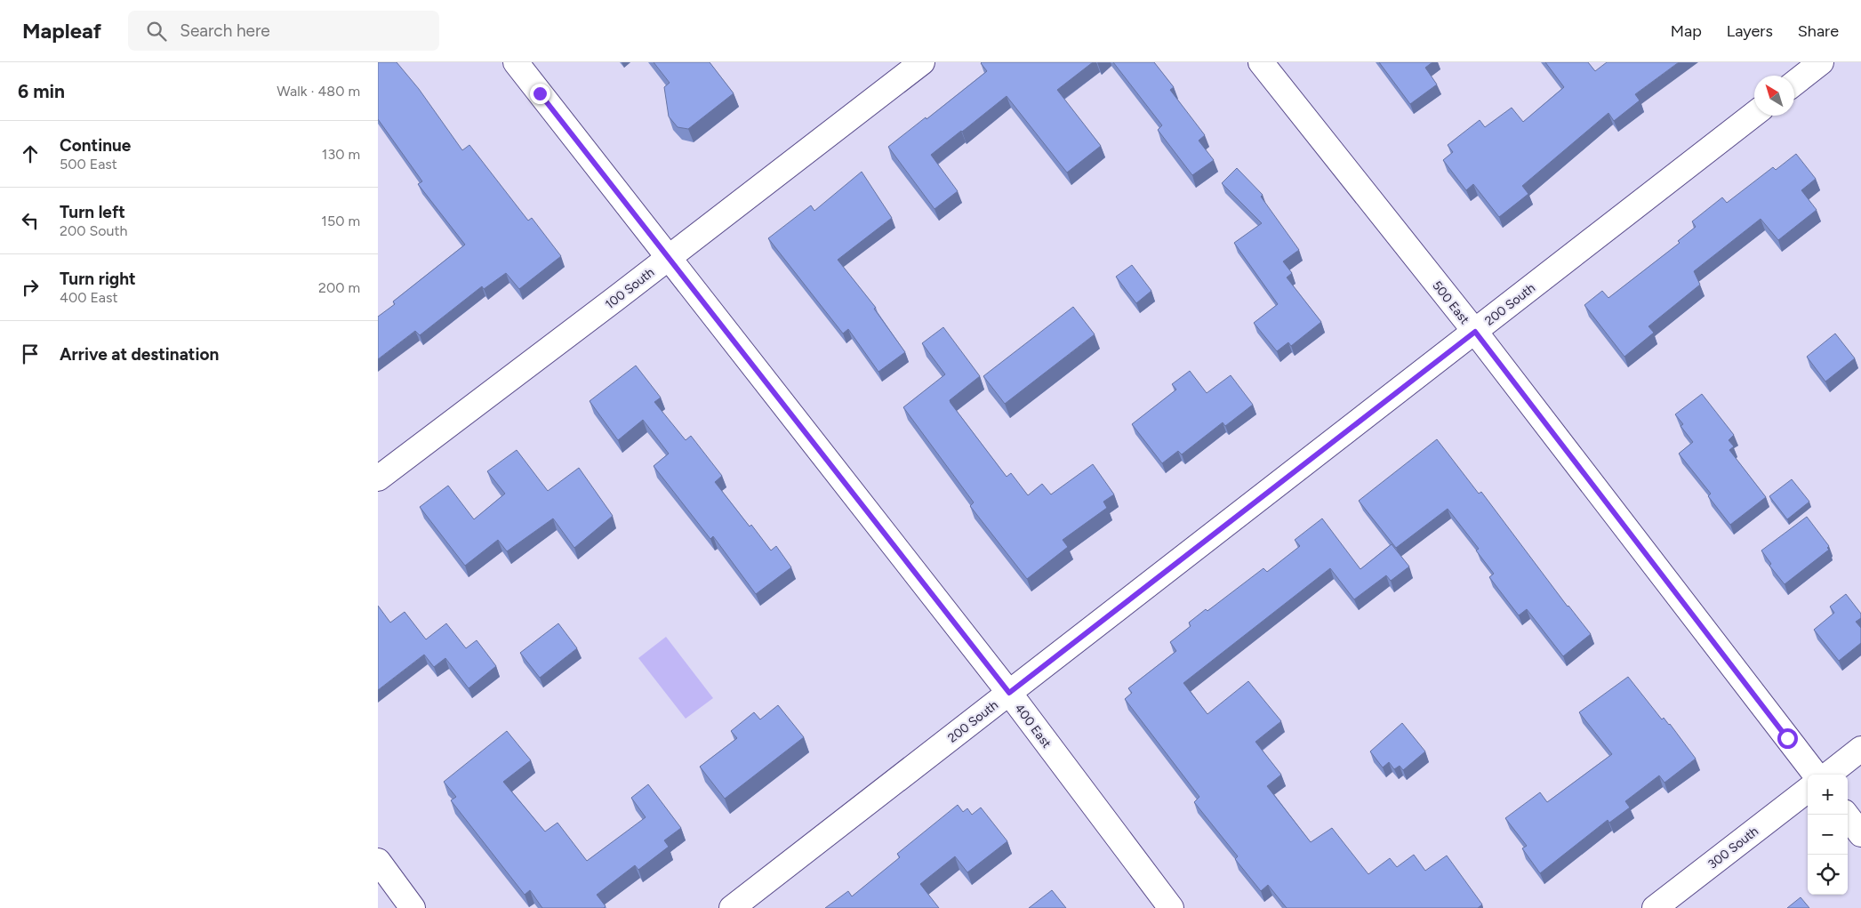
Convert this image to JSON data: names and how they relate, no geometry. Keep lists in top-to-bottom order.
{
  "streets": {
    "street": [
      "100 South",
      "500 East",
      "200 South",
      "400 East",
      "300 South"
    ]
  },
  "crossings": [
    ["100 South", "400 East"],
    ["500 East", "200 South"],
    ["200 South", "400 East"]
  ],
  "north": "top left",
  "page": {
    "header": "Mapleaf",
    "search": "Search here",
    "nav": ["Map", "Layers", "Share"],
    "heading": ["6 min", "Walk · 480 m"],
    "list": [
      ["Continue", "500 East", "130 m"],
      ["Turn left", "200 South", "150 m"],
      ["Turn right", "400 East", "200 m"],
      "Arrive at destination"
    ],
    "map_buttons": ["+", "−"]
  }
}
